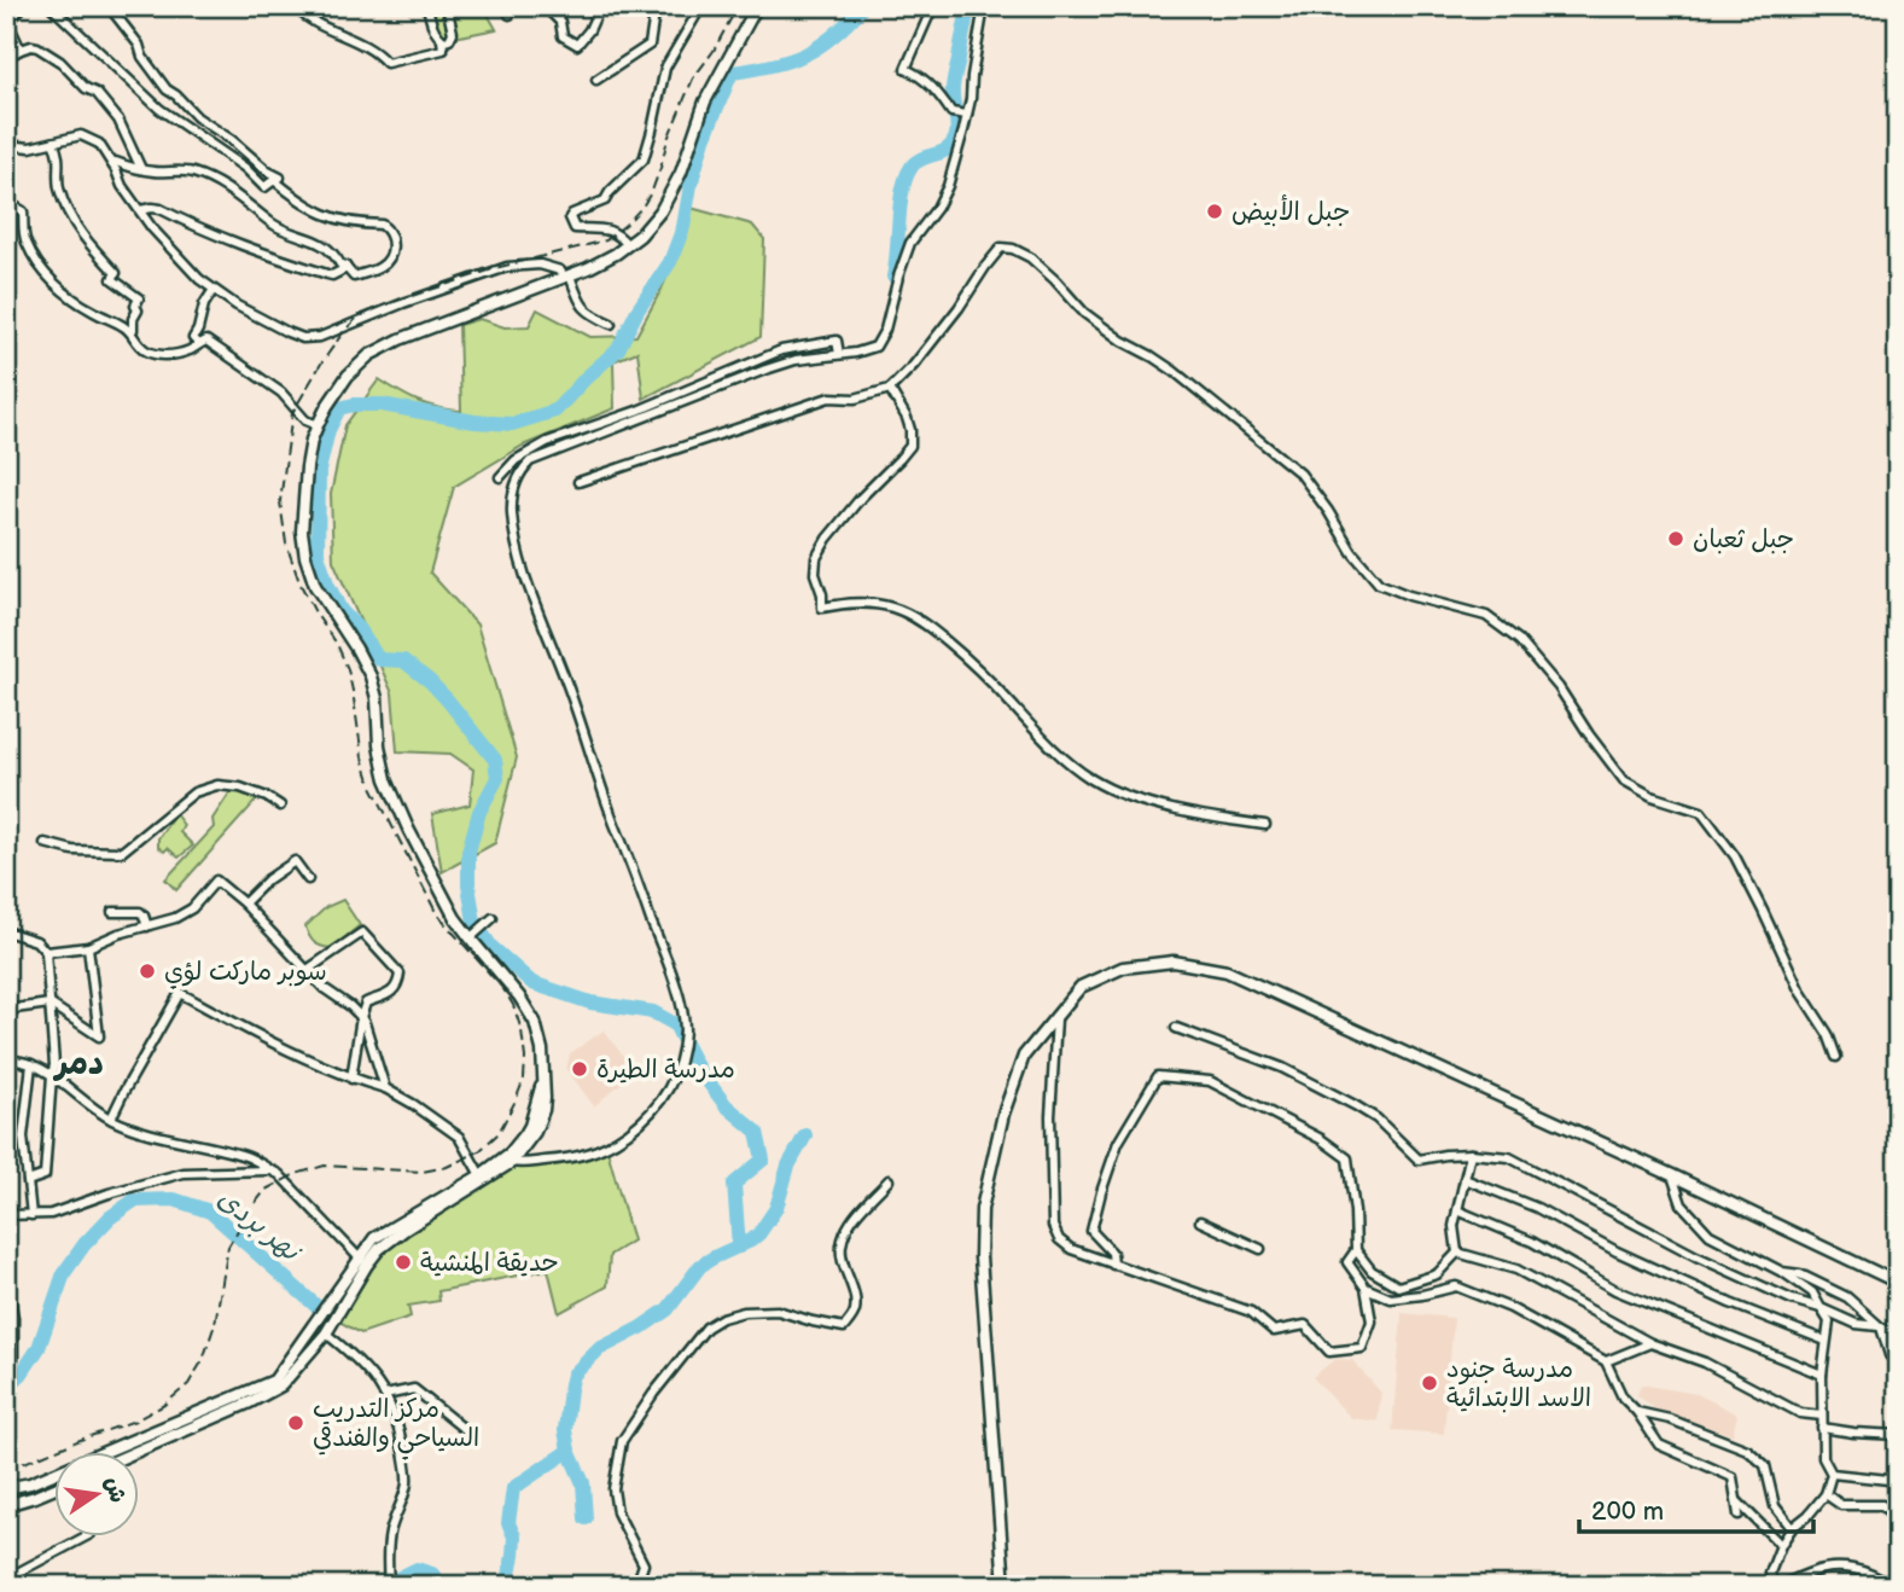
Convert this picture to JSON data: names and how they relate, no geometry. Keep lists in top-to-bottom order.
{
  "districts": ["دمر"],
  "water": ["نهر بردى"],
  "places": [
    "جبل الأبيض",
    "جبل ثعبان",
    "سوبر ماركت لؤي",
    "مدرسة الطيرة",
    "حديقة المنشية",
    "مدرسة جنود الاسد الابتدائية",
    "مركز التدريب السياحي والفندقي"
  ],
  "scale_bar": "200 m",
  "north": "right"
}
